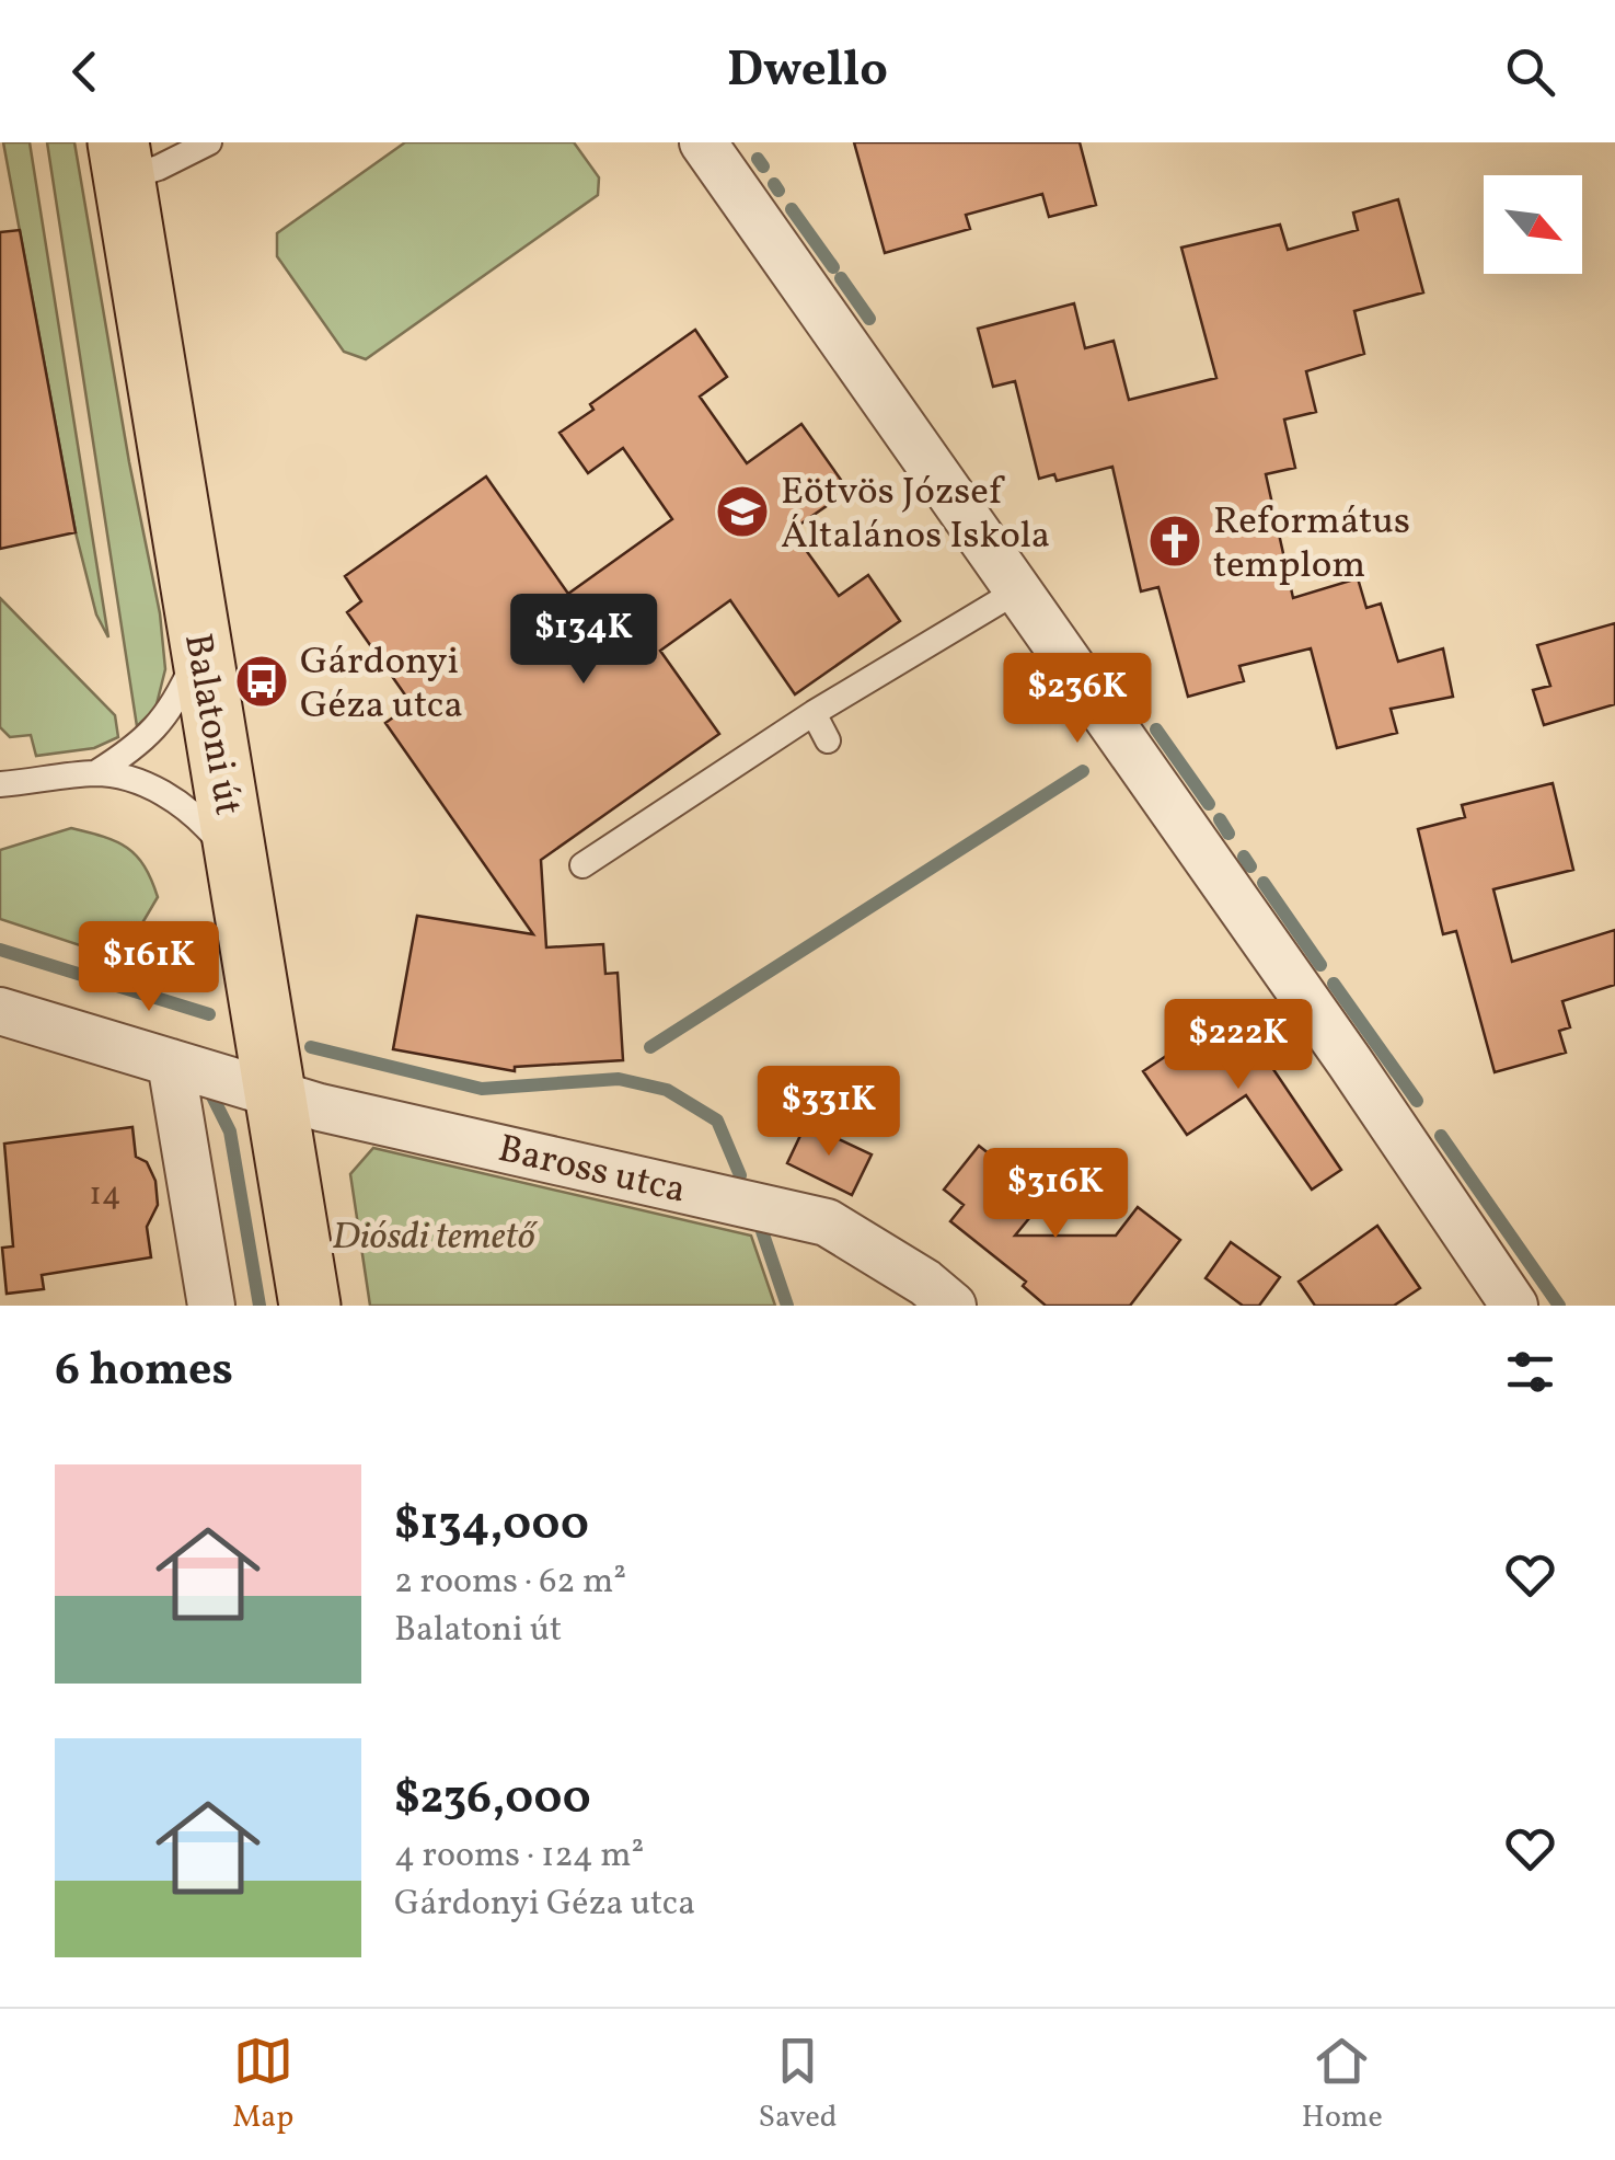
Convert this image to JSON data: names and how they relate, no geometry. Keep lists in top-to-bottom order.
{
  "streets": {
    "main road": ["Balatoni út"],
    "street": ["Baross utca"]
  },
  "crossings": [
    ["Balatoni út", "Baross utca"]
  ],
  "parks": ["Diósdi temető"],
  "places": {
    "school or university": ["Eötvös József Általános Iskola"],
    "church": ["Református templom"],
    "bus stop": ["Gárdonyi Géza utca"]
  },
  "house_numbers": ["14"],
  "north": "bottom right",
  "page": {
    "header": "Dwello",
    "price": [
      "$134K",
      "$236K",
      "$161K",
      "$222K",
      "$331K",
      "$316K"
    ],
    "heading": "6 homes",
    "list": [
      {
        "name": "$134,000",
        "note": "2 rooms · 62 m² · Balatoni út"
      },
      {
        "name": "$236,000",
        "note": "4 rooms · 124 m² · Gárdonyi Géza utca"
      }
    ],
    "tabs": ["Map", "Saved", "Home"]
  }
}
